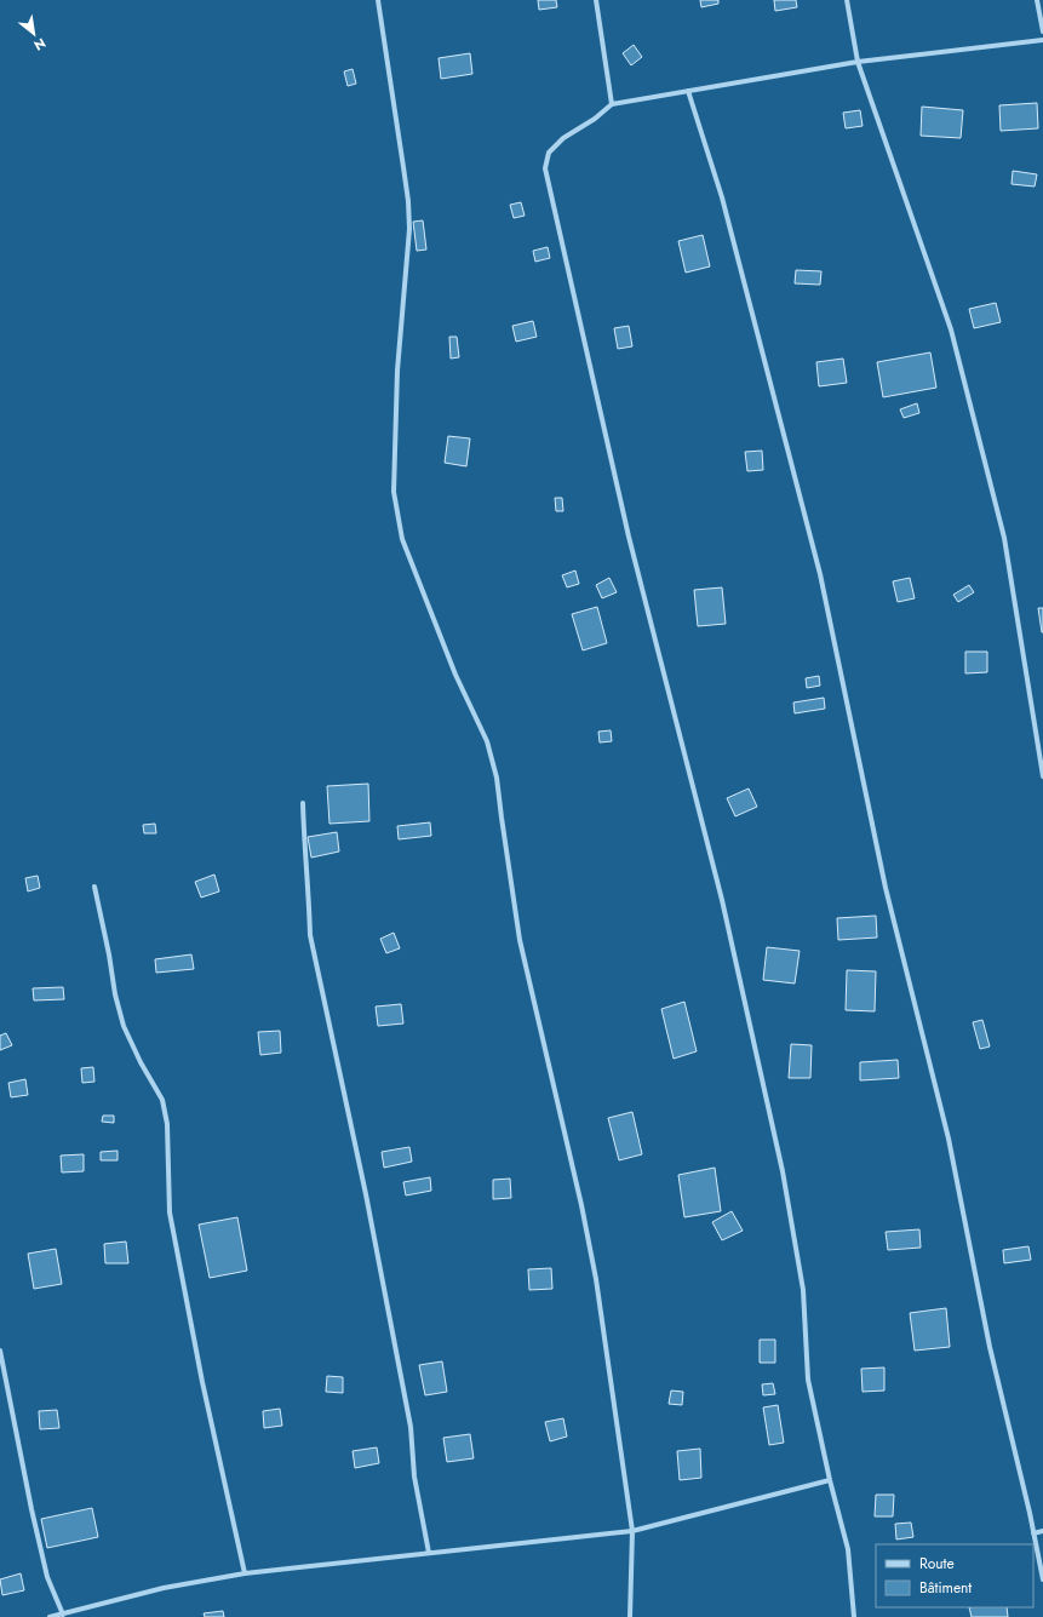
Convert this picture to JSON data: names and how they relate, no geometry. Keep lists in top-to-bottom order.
{
  "legend": ["Route", "Bâtiment"],
  "north": "bottom right"
}
